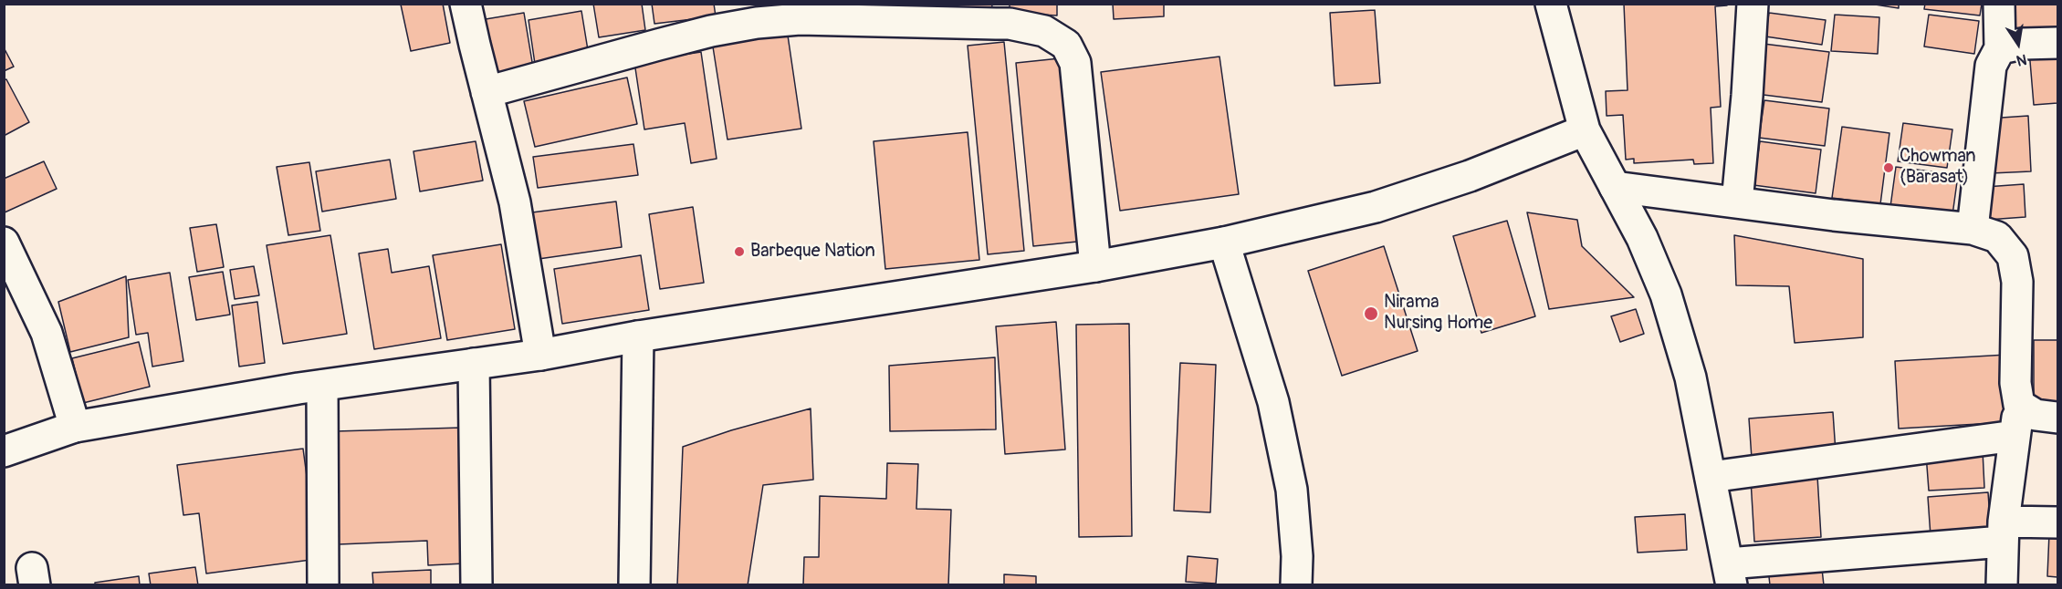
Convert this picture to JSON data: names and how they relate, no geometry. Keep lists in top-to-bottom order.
{
  "places": ["Chowman (Barasat)", "Barbeque Nation", "Nirama Nursing Home"],
  "north": "bottom"
}
